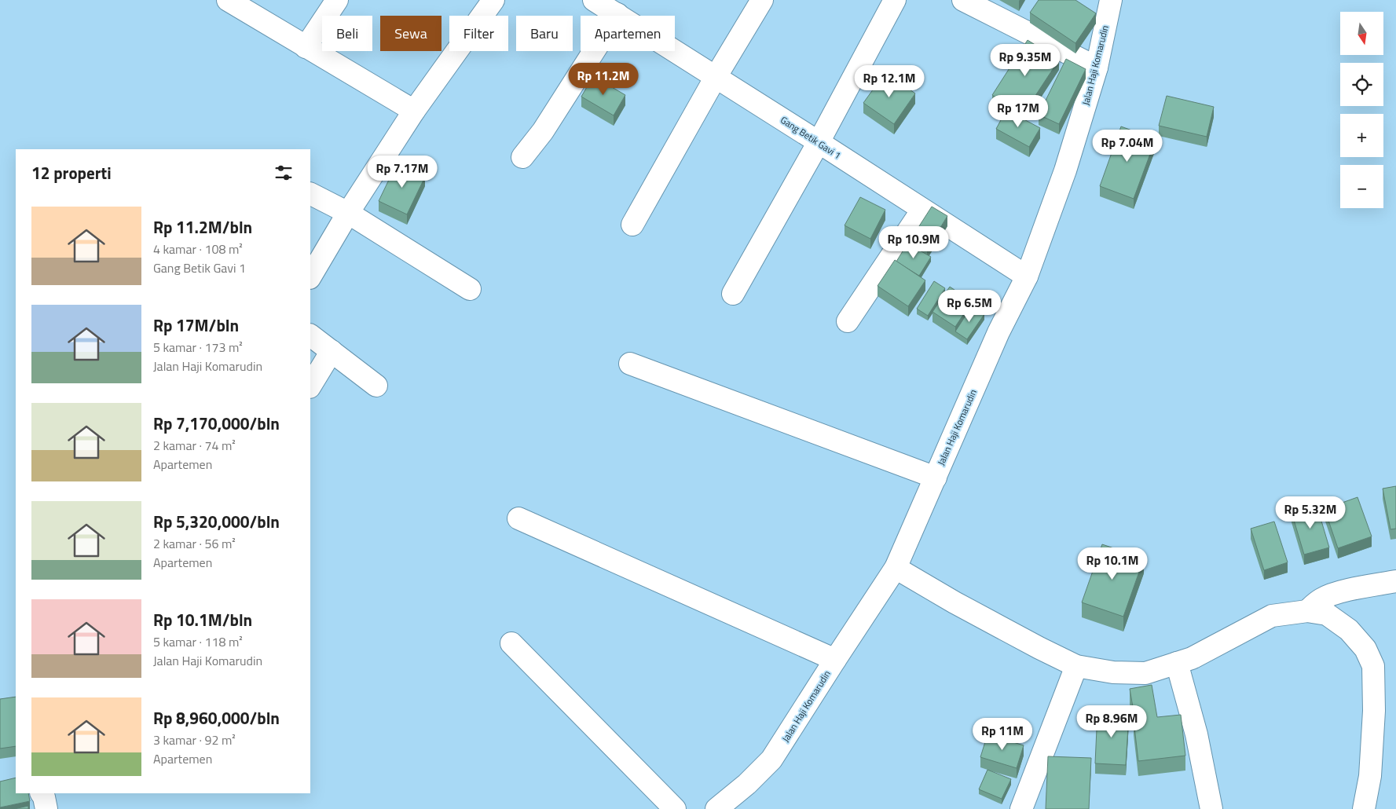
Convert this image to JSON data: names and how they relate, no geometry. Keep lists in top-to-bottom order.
{
  "streets": {
    "street": ["Jalan Haji Komarudin", "Gang Betik Gavi 1"]
  },
  "crossings": [
    ["Jalan Haji Komarudin", "Gang Betik Gavi 1"]
  ],
  "north": "bottom",
  "page": {
    "map_buttons": ["+", "−"],
    "chip": [
      "Beli",
      "Sewa",
      "Filter",
      "Baru",
      "Apartemen"
    ],
    "price": [
      "Rp 9.35M",
      "Rp 11.2M",
      "Rp 12.1M",
      "Rp 17M",
      "Rp 7.04M",
      "Rp 7.17M",
      "Rp 10.9M",
      "Rp 6.5M",
      "Rp 5.32M",
      "Rp 10.1M",
      "Rp 8.96M",
      "Rp 11M"
    ],
    "heading": "12 properti",
    "list": [
      {
        "name": "Rp 11.2M/bln",
        "note": "4 kamar · 108 m² · Gang Betik Gavi 1"
      },
      {
        "name": "Rp 17M/bln",
        "note": "5 kamar · 173 m² · Jalan Haji Komarudin"
      },
      {
        "name": "Rp 7,170,000/bln",
        "note": "2 kamar · 74 m² · Apartemen"
      },
      {
        "name": "Rp 5,320,000/bln",
        "note": "2 kamar · 56 m² · Apartemen"
      },
      {
        "name": "Rp 10.1M/bln",
        "note": "5 kamar · 118 m² · Jalan Haji Komarudin"
      },
      {
        "name": "Rp 8,960,000/bln",
        "note": "3 kamar · 92 m² · Apartemen"
      }
    ]
  }
}
